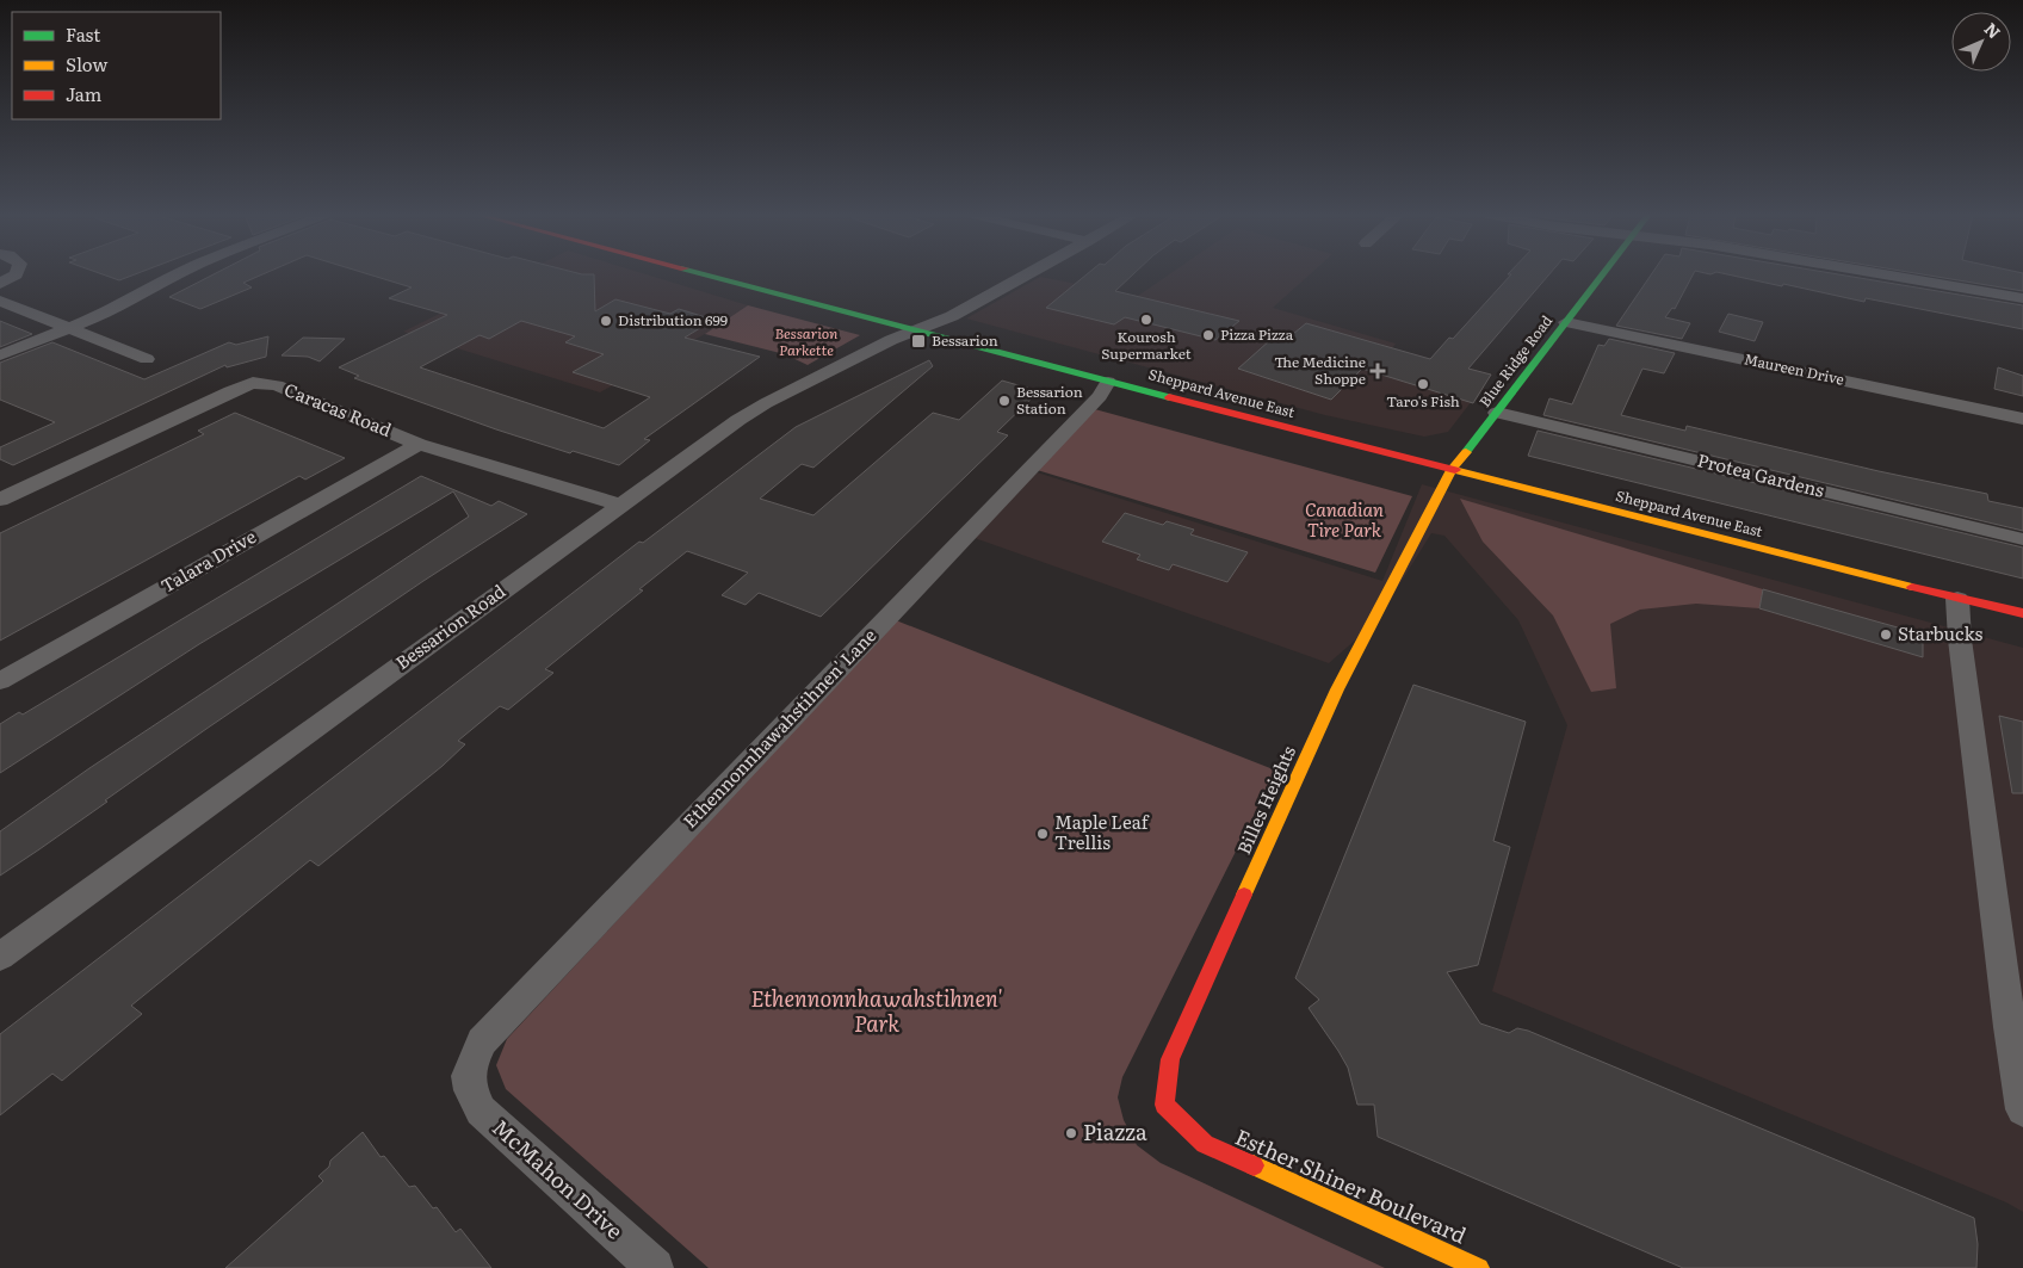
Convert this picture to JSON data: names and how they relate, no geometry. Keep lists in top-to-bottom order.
{
  "streets": {
    "main road": [
      "Blue Ridge Road",
      "Sheppard Avenue East",
      "Billes Heights",
      "Esther Shiner Boulevard"
    ],
    "street": [
      "Maureen Drive",
      "Caracas Road",
      "Protea Gardens",
      "Talara Drive",
      "Bessarion Road",
      "Ethennonnhawahstihnen' Lane",
      "McMahon Drive"
    ]
  },
  "crossings": [
    ["Blue Ridge Road", "Maureen Drive"],
    ["Blue Ridge Road", "Sheppard Avenue East"],
    ["Blue Ridge Road", "Protea Gardens"],
    ["Blue Ridge Road", "Billes Heights"],
    ["Sheppard Avenue East", "Bessarion Road"],
    ["Sheppard Avenue East", "Ethennonnhawahstihnen' Lane"],
    ["Sheppard Avenue East", "Billes Heights"],
    ["Caracas Road", "Talara Drive"],
    ["Caracas Road", "Bessarion Road"],
    ["Ethennonnhawahstihnen' Lane", "McMahon Drive"],
    ["Billes Heights", "Esther Shiner Boulevard"]
  ],
  "parks": ["Bessarion Parkette", "Canadian Tire Park", "Ethennonnhawahstihnen' Park"],
  "places": {
    "other": [
      "Kourosh Supermarket",
      "Distribution 699",
      "Pizza Pizza",
      "Taro's Fish",
      "Bessarion Station",
      "Starbucks",
      "Maple Leaf Trellis",
      "Piazza"
    ],
    "transit": ["Bessarion"],
    "health": ["The Medicine Shoppe"]
  },
  "legend": ["Fast", "Slow", "Jam"],
  "north": "top right"
}
